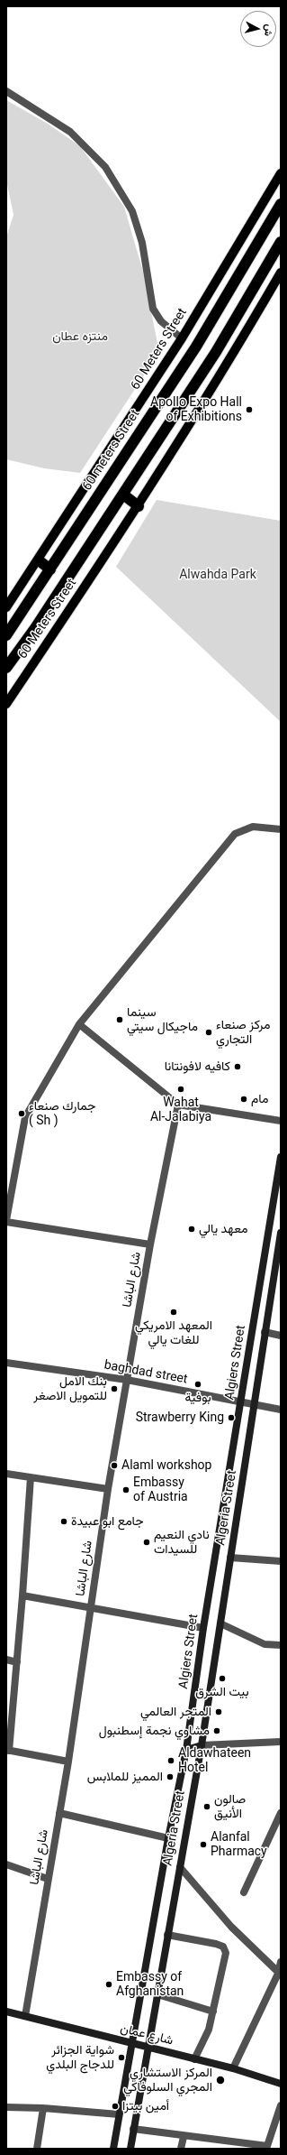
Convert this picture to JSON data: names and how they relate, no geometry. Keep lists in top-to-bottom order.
{
  "streets": {
    "highway": ["60 meters Street"],
    "main road": [
      "60 Meters Street",
      "Algiers Street",
      "Algeria Street",
      "شارع عمان"
    ],
    "street": ["شارع الباشا", "baghdad street"]
  },
  "crossings": [
    ["شارع الباشا", "baghdad street"],
    ["شارع الباشا", "شارع عمان"],
    ["Algiers Street", "baghdad street"],
    ["Algiers Street", "شارع عمان"],
    ["baghdad street", "Algeria Street"],
    ["Algeria Street", "شارع عمان"]
  ],
  "parks": ["منتزه عطان", "Alwahda Park"],
  "places": [
    "Apollo Expo Hall of Exhibitions",
    "سينما ماجيكال سيتي",
    "مركز صنعاء التجاري",
    "كافيه لافونتانا",
    "Wahat Al-Jalabiya",
    "مام",
    "جمارك صنعاء ( Sh )",
    "معهد يالي",
    "المعهد الامريكي للغات يالي",
    "بوفية",
    "بنك الامل للتمويل الاصغر",
    "Strawberry King",
    "Alaml workshop",
    "Embassy of Austria",
    "جامع ابو عبيدة",
    "نادي النعيم للسيدات",
    "بيت الشرق",
    "المتجر العالمي",
    "مشاوي نجمة إسطنبول",
    "Aldawhateen Hotel",
    "المميز للملابس",
    "صالون الأنيق",
    "Alanfal Pharmacy",
    "Embassy of Afghanistan",
    "شواية الجزائر للدجاج البلدي",
    "المركز الاستشاري المجري السلوفاكي",
    "أمين بيتزا"
  ],
  "north": "right"
}
